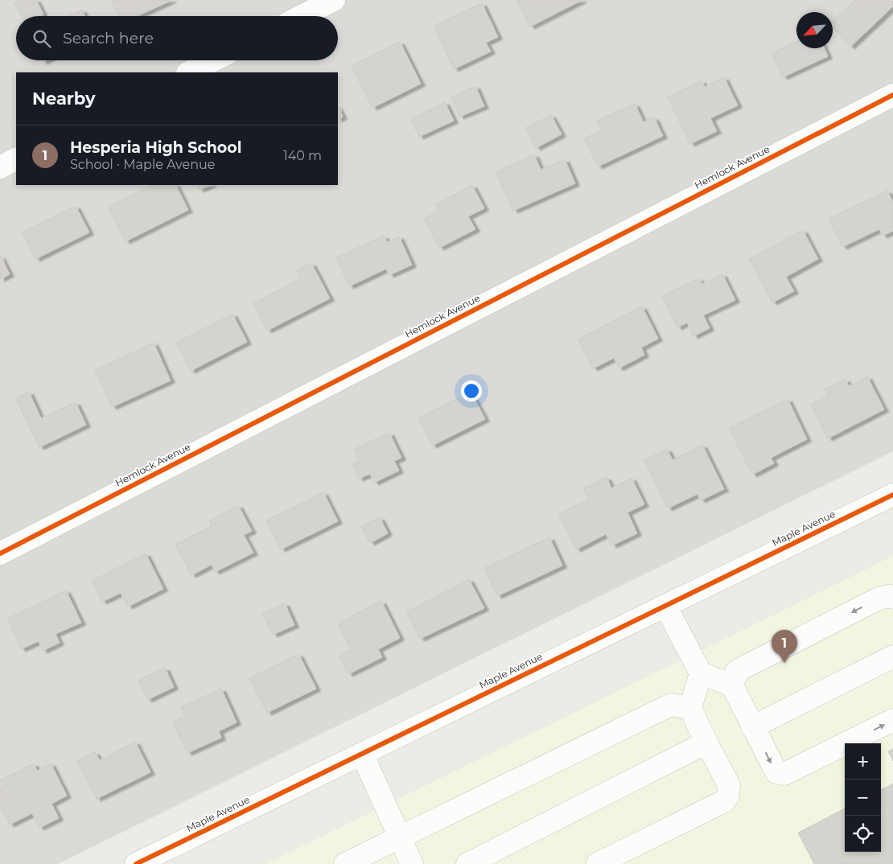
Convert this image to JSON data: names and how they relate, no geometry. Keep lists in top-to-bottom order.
{
  "streets": {
    "street": ["Hemlock Avenue", "Maple Avenue"]
  },
  "north": "bottom left",
  "page": {
    "search": "Search here",
    "heading": "Nearby",
    "list": [
      {
        "mark": "1",
        "name": "Hesperia High School",
        "note": "School · Maple Avenue",
        "value": "140 m"
      }
    ],
    "pins": "1",
    "map_buttons": ["+", "−"]
  }
}
